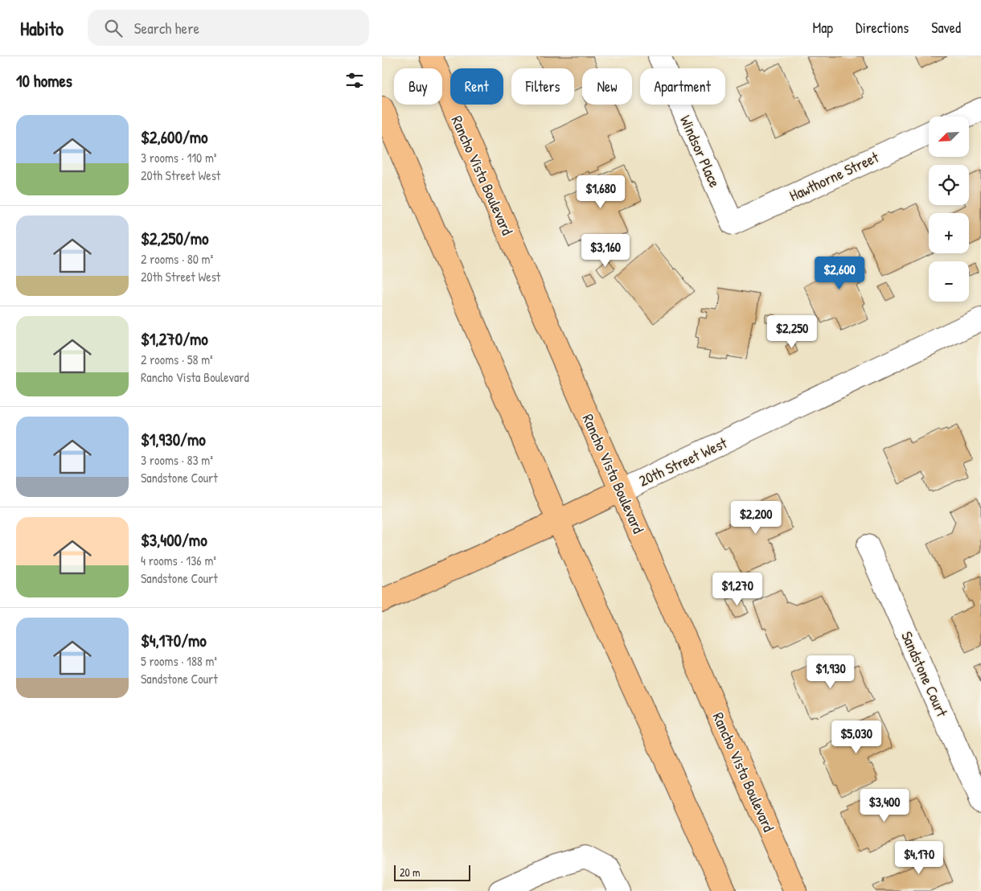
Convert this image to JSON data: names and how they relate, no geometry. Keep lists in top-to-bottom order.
{
  "streets": {
    "main road": ["Rancho Vista Boulevard", "20th Street West"],
    "street": ["Windsor Place", "Hawthorne Street", "Sandstone Court"]
  },
  "crossings": [
    ["Windsor Place", "Hawthorne Street"],
    ["Rancho Vista Boulevard", "20th Street West"]
  ],
  "scale_bar": "20 m",
  "north": "bottom left",
  "page": {
    "header": "Habito",
    "search": "Search here",
    "nav": ["Map", "Directions", "Saved"],
    "heading": "10 homes",
    "chip": [
      "Buy",
      "Rent",
      "Filters",
      "New",
      "Apartment"
    ],
    "list": [
      {
        "name": "$2,600/mo",
        "note": "3 rooms · 110 m² · 20th Street West"
      },
      {
        "name": "$2,250/mo",
        "note": "2 rooms · 80 m² · 20th Street West"
      },
      {
        "name": "$1,270/mo",
        "note": "2 rooms · 58 m² · Rancho Vista Boulevard"
      },
      {
        "name": "$1,930/mo",
        "note": "3 rooms · 83 m² · Sandstone Court"
      },
      {
        "name": "$3,400/mo",
        "note": "4 rooms · 136 m² · Sandstone Court"
      },
      {
        "name": "$4,170/mo",
        "note": "5 rooms · 188 m² · Sandstone Court"
      }
    ],
    "map_buttons": ["+", "−"],
    "price": [
      "$1,680",
      "$3,160",
      "$2,600",
      "$2,250",
      "$2,200",
      "$1,270",
      "$1,930",
      "$5,030",
      "$3,400",
      "$4,170"
    ],
    "scale": "20 m"
  }
}
